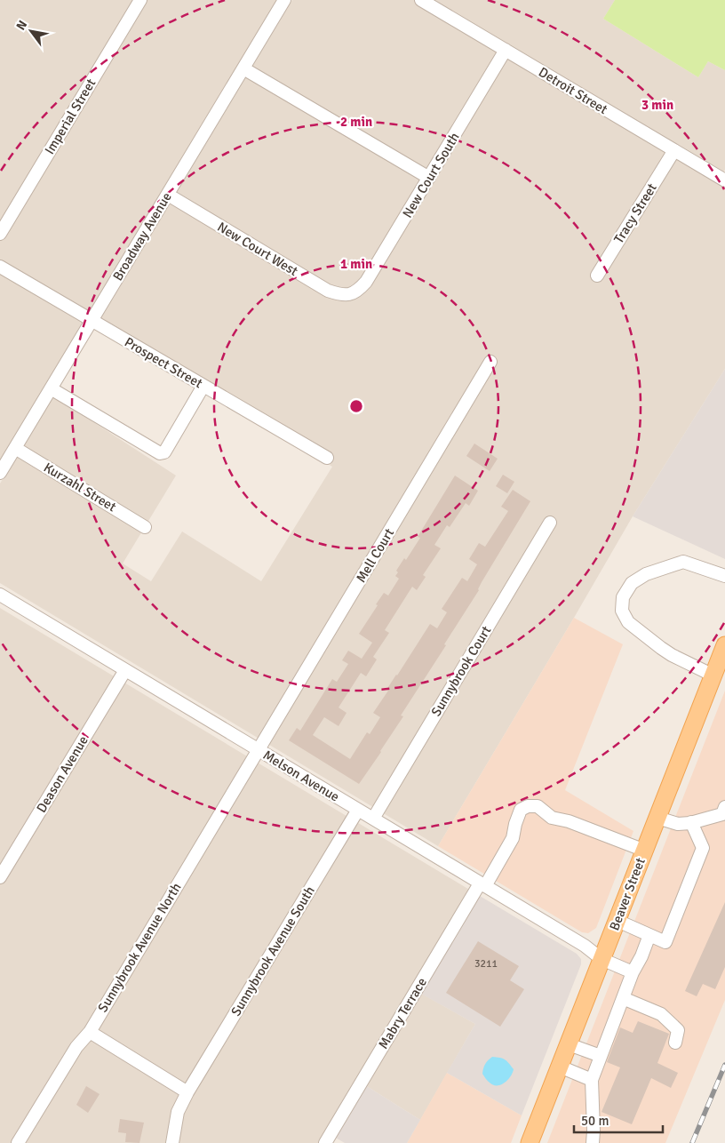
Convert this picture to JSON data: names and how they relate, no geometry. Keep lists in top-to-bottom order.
{
  "streets": {
    "main road": ["Beaver Street"],
    "street": [
      "Detroit Street",
      "Imperial Street",
      "New Court South",
      "Tracy Street",
      "Broadway Avenue",
      "New Court West",
      "Prospect Street",
      "Kurzahl Street",
      "Mell Court",
      "Sunnybrook Court",
      "Deason Avenue",
      "Melson Avenue",
      "Sunnybrook Avenue North",
      "Sunnybrook Avenue South",
      "Mabry Terrace"
    ]
  },
  "crossings": [
    ["Detroit Street", "New Court South"],
    ["Detroit Street", "Tracy Street"],
    ["New Court South", "New Court West"],
    ["Broadway Avenue", "New Court West"],
    ["Broadway Avenue", "Prospect Street"],
    ["Broadway Avenue", "Kurzahl Street"],
    ["Mell Court", "Melson Avenue"],
    ["Mell Court", "Sunnybrook Avenue North"],
    ["Sunnybrook Court", "Melson Avenue"],
    ["Deason Avenue", "Melson Avenue"],
    ["Melson Avenue", "Beaver Street"],
    ["Melson Avenue", "Sunnybrook Avenue North"],
    ["Melson Avenue", "Sunnybrook Avenue South"],
    ["Melson Avenue", "Mabry Terrace"],
    ["Beaver Street", "Mabry Terrace"]
  ],
  "house_numbers": ["3211"],
  "scale_bar": "50 m",
  "north": "top left",
  "rings": ["3 min", "2 min", "1 min"]
}
